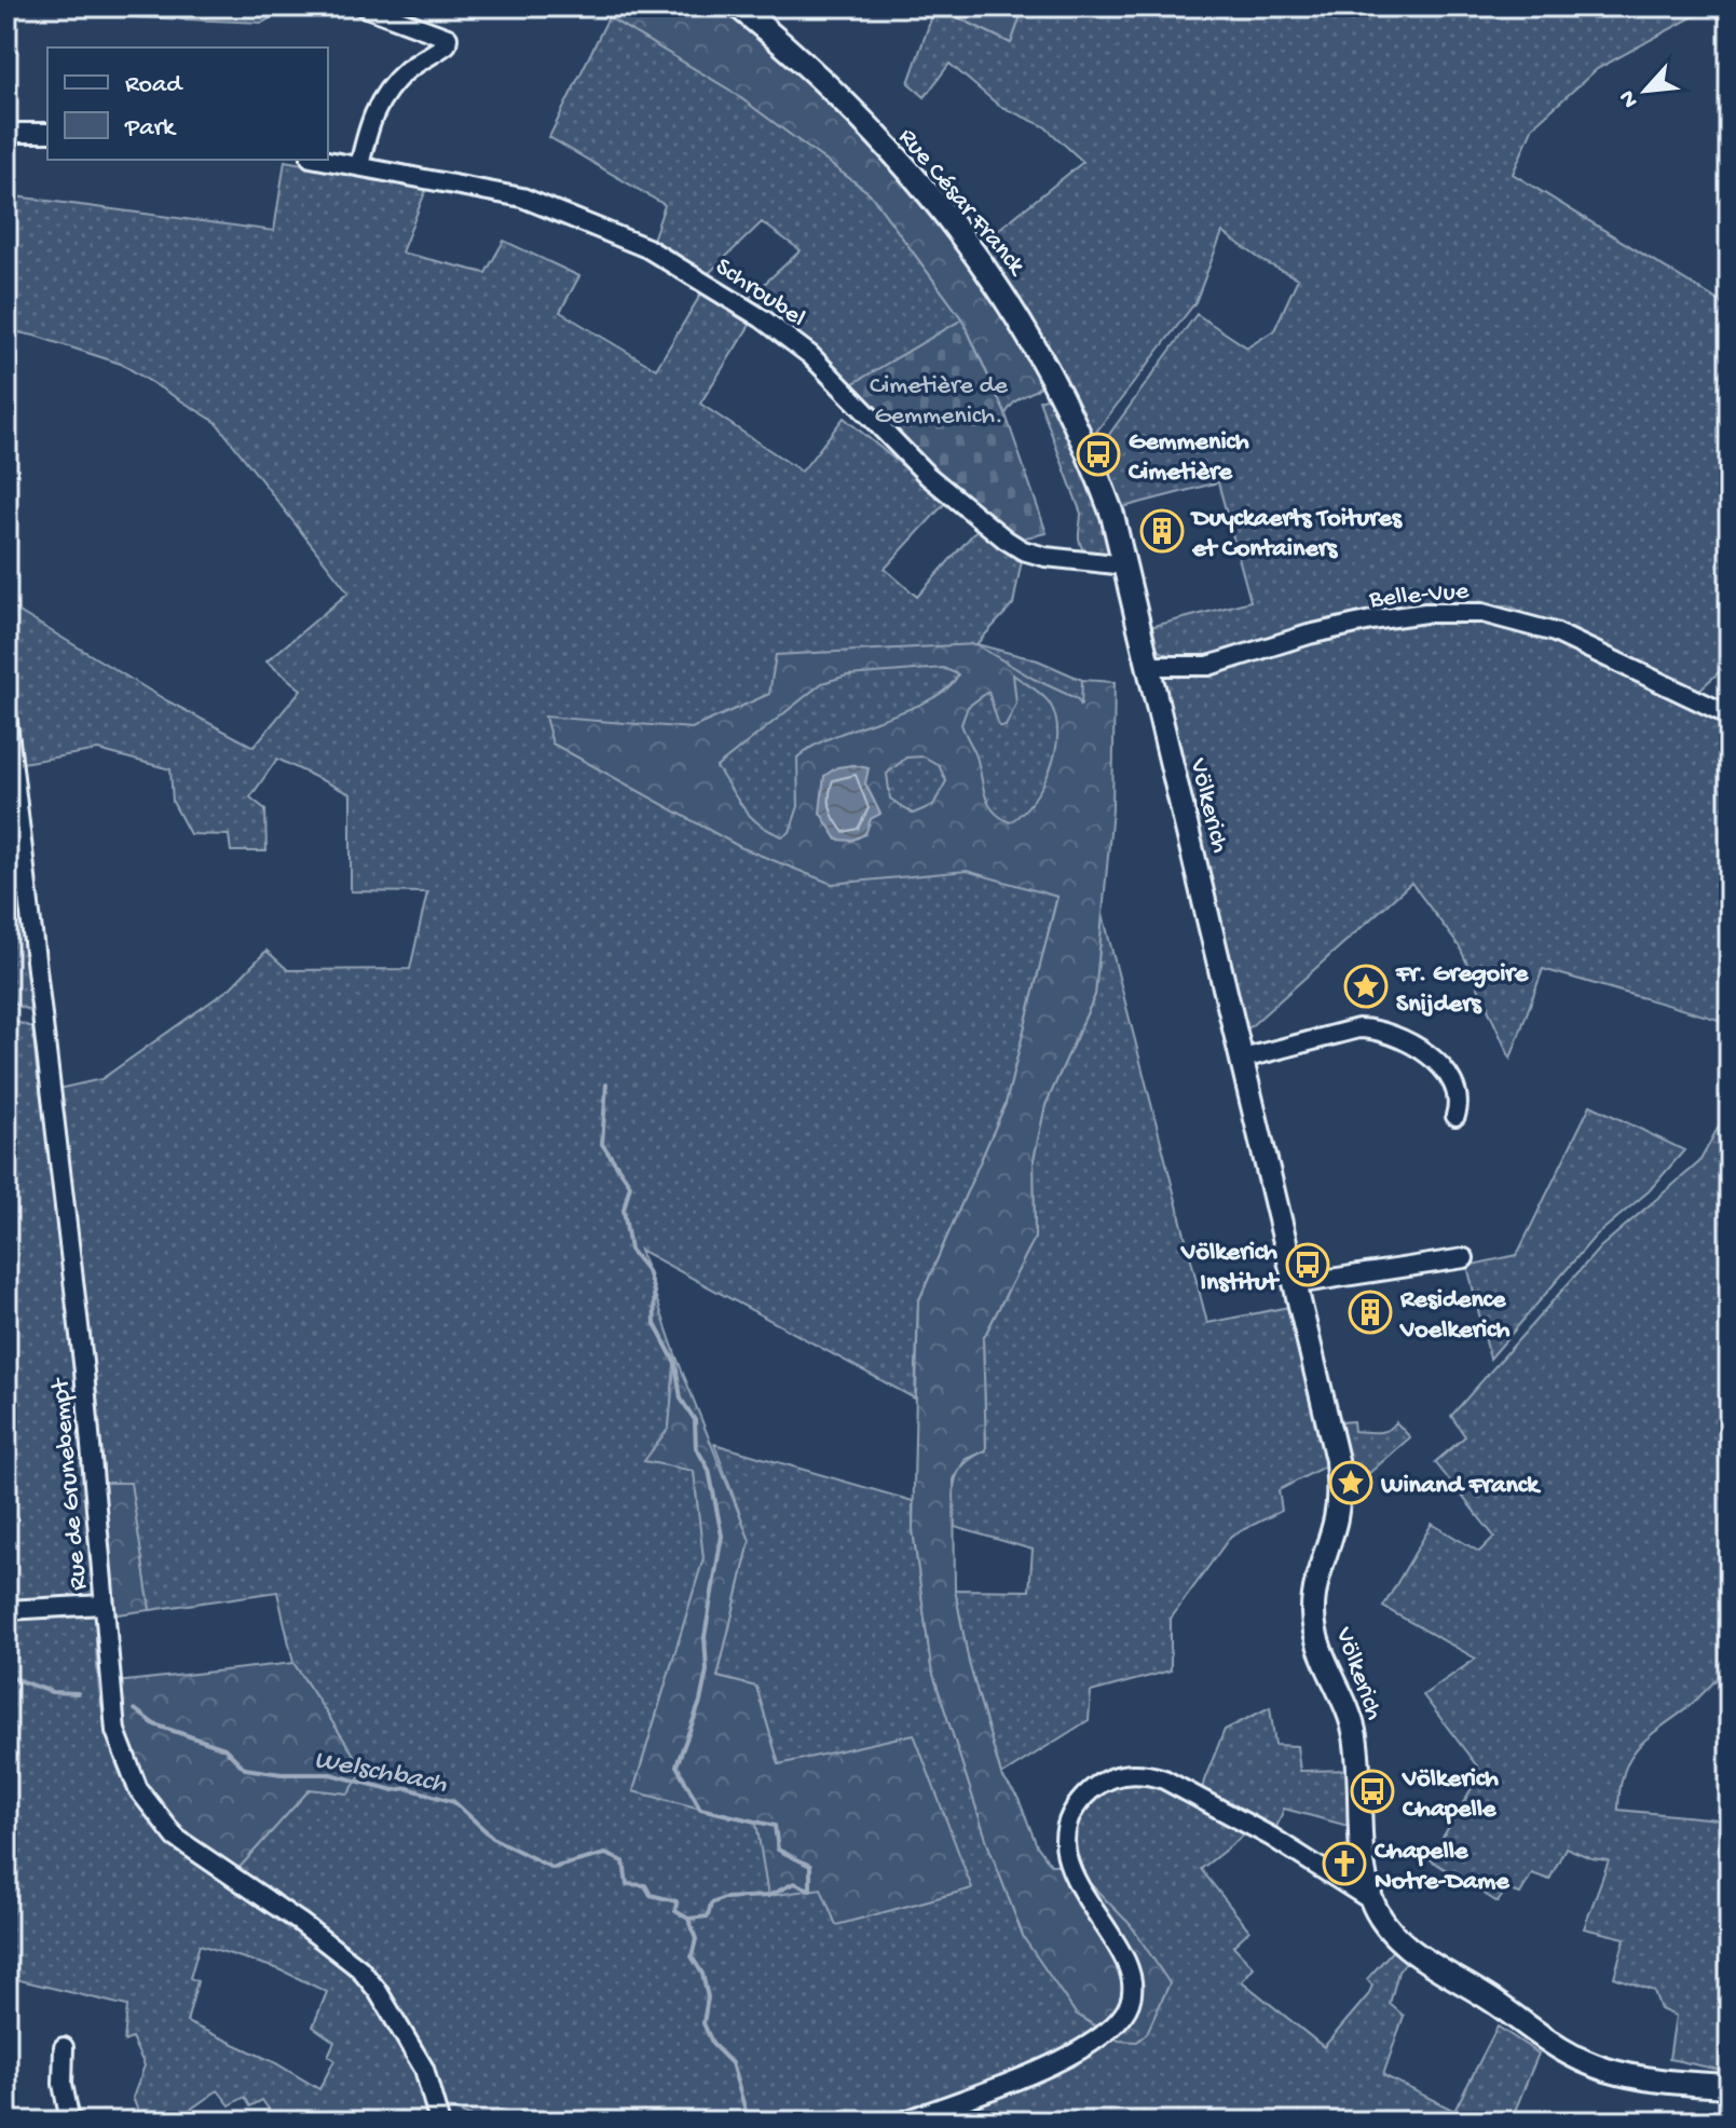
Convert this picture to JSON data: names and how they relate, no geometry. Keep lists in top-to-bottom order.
{
  "streets": {
    "main road": ["Rue César Franck", "Völkerich"],
    "street": ["Schroubel", "Belle-Vue", "Rue de Grunebempt"]
  },
  "crossings": [
    ["Rue César Franck", "Schroubel"],
    ["Rue César Franck", "Völkerich"],
    ["Schroubel", "Völkerich"],
    ["Belle-Vue", "Völkerich"]
  ],
  "water": ["Welschbach"],
  "parks": ["Cimetière de Gemmenich."],
  "places": {
    "bus stop": ["Gemmenich Cimetière", "Völkerich Institut", "Völkerich Chapelle"],
    "building": ["Duyckaerts Toitures et Containers", "Residence Voelkerich"],
    "place": ["Fr. Gregoire Snijders", "Winand Franck"],
    "church": ["Chapelle Notre-Dame"]
  },
  "legend": ["Road", "Park"],
  "north": "bottom left"
}
